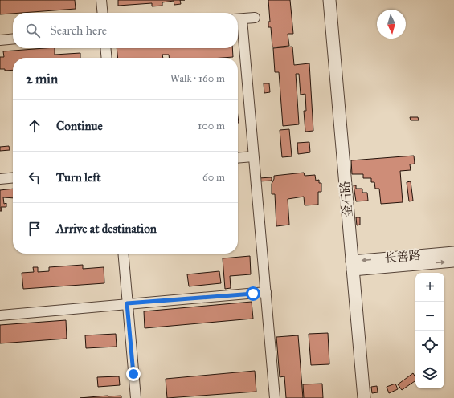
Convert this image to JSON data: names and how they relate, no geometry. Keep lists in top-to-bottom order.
{
  "streets": {
    "street": ["金石路", "长善路"]
  },
  "crossings": [
    ["金石路", "长善路"]
  ],
  "north": "bottom",
  "page": {
    "search": "Search here",
    "heading": ["2 min", "Walk · 160 m"],
    "list": [
      ["Continue", "100 m"],
      ["Turn left", "60 m"],
      "Arrive at destination"
    ],
    "map_buttons": ["+", "−"]
  }
}
